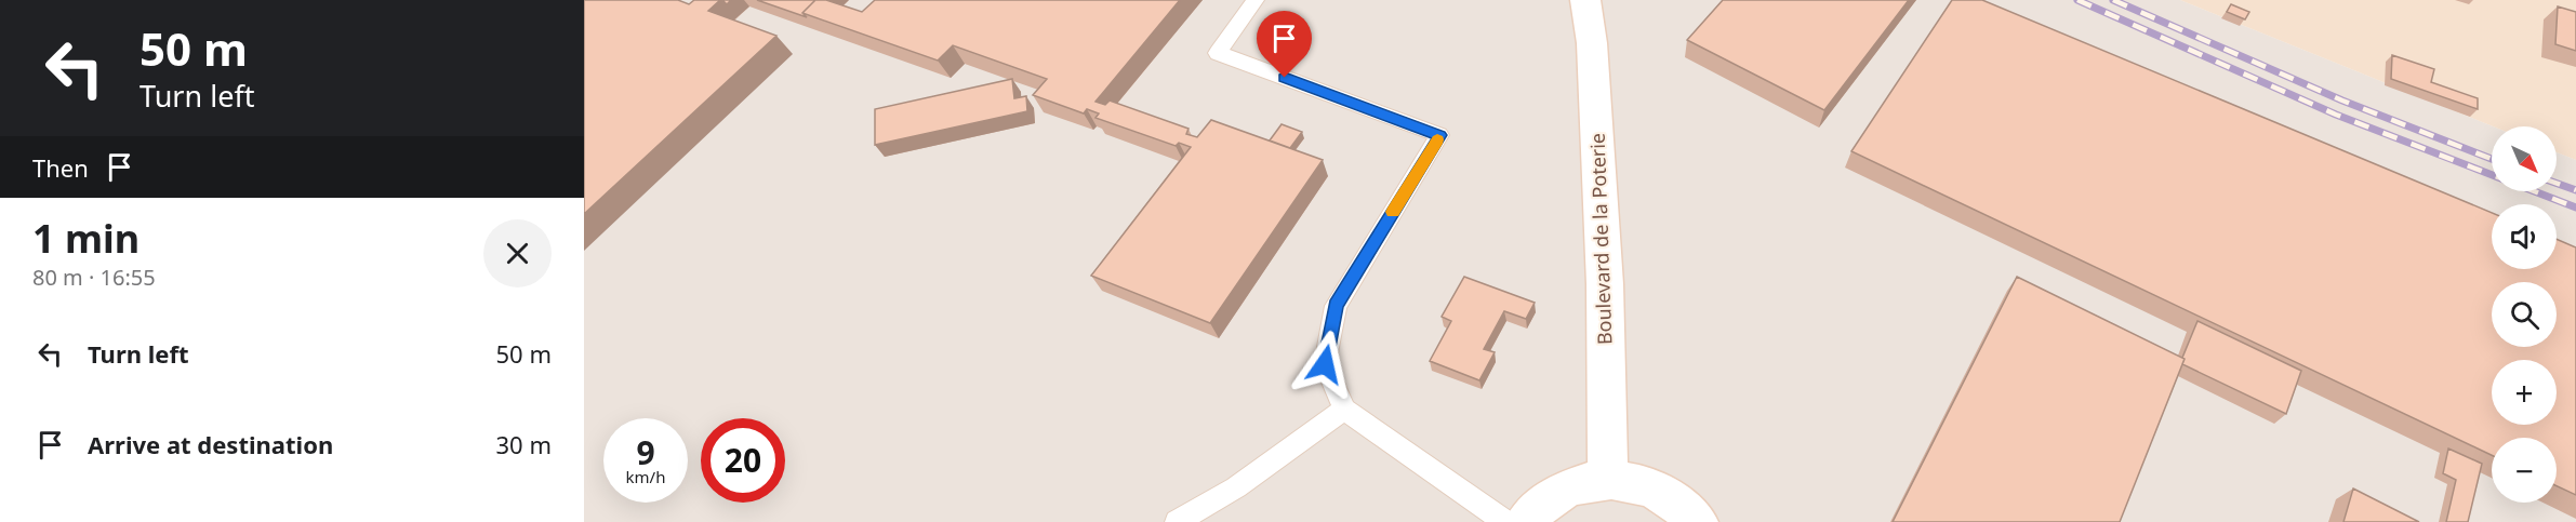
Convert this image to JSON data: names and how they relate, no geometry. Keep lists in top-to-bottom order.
{
  "streets": {
    "street": ["Boulevard de la Poterie"]
  },
  "north": "bottom right",
  "page": {
    "turn": ["50 m", "Turn left"],
    "map_buttons": ["+", "−"],
    "then": "Then",
    "heading": ["1 min", "80 m · 16:55"],
    "list": [
      {
        "name": "Turn left",
        "value": "50 m"
      },
      {
        "name": "Arrive at destination",
        "value": "30 m"
      }
    ],
    "speed": "9 km/h",
    "limit": "20"
  }
}
